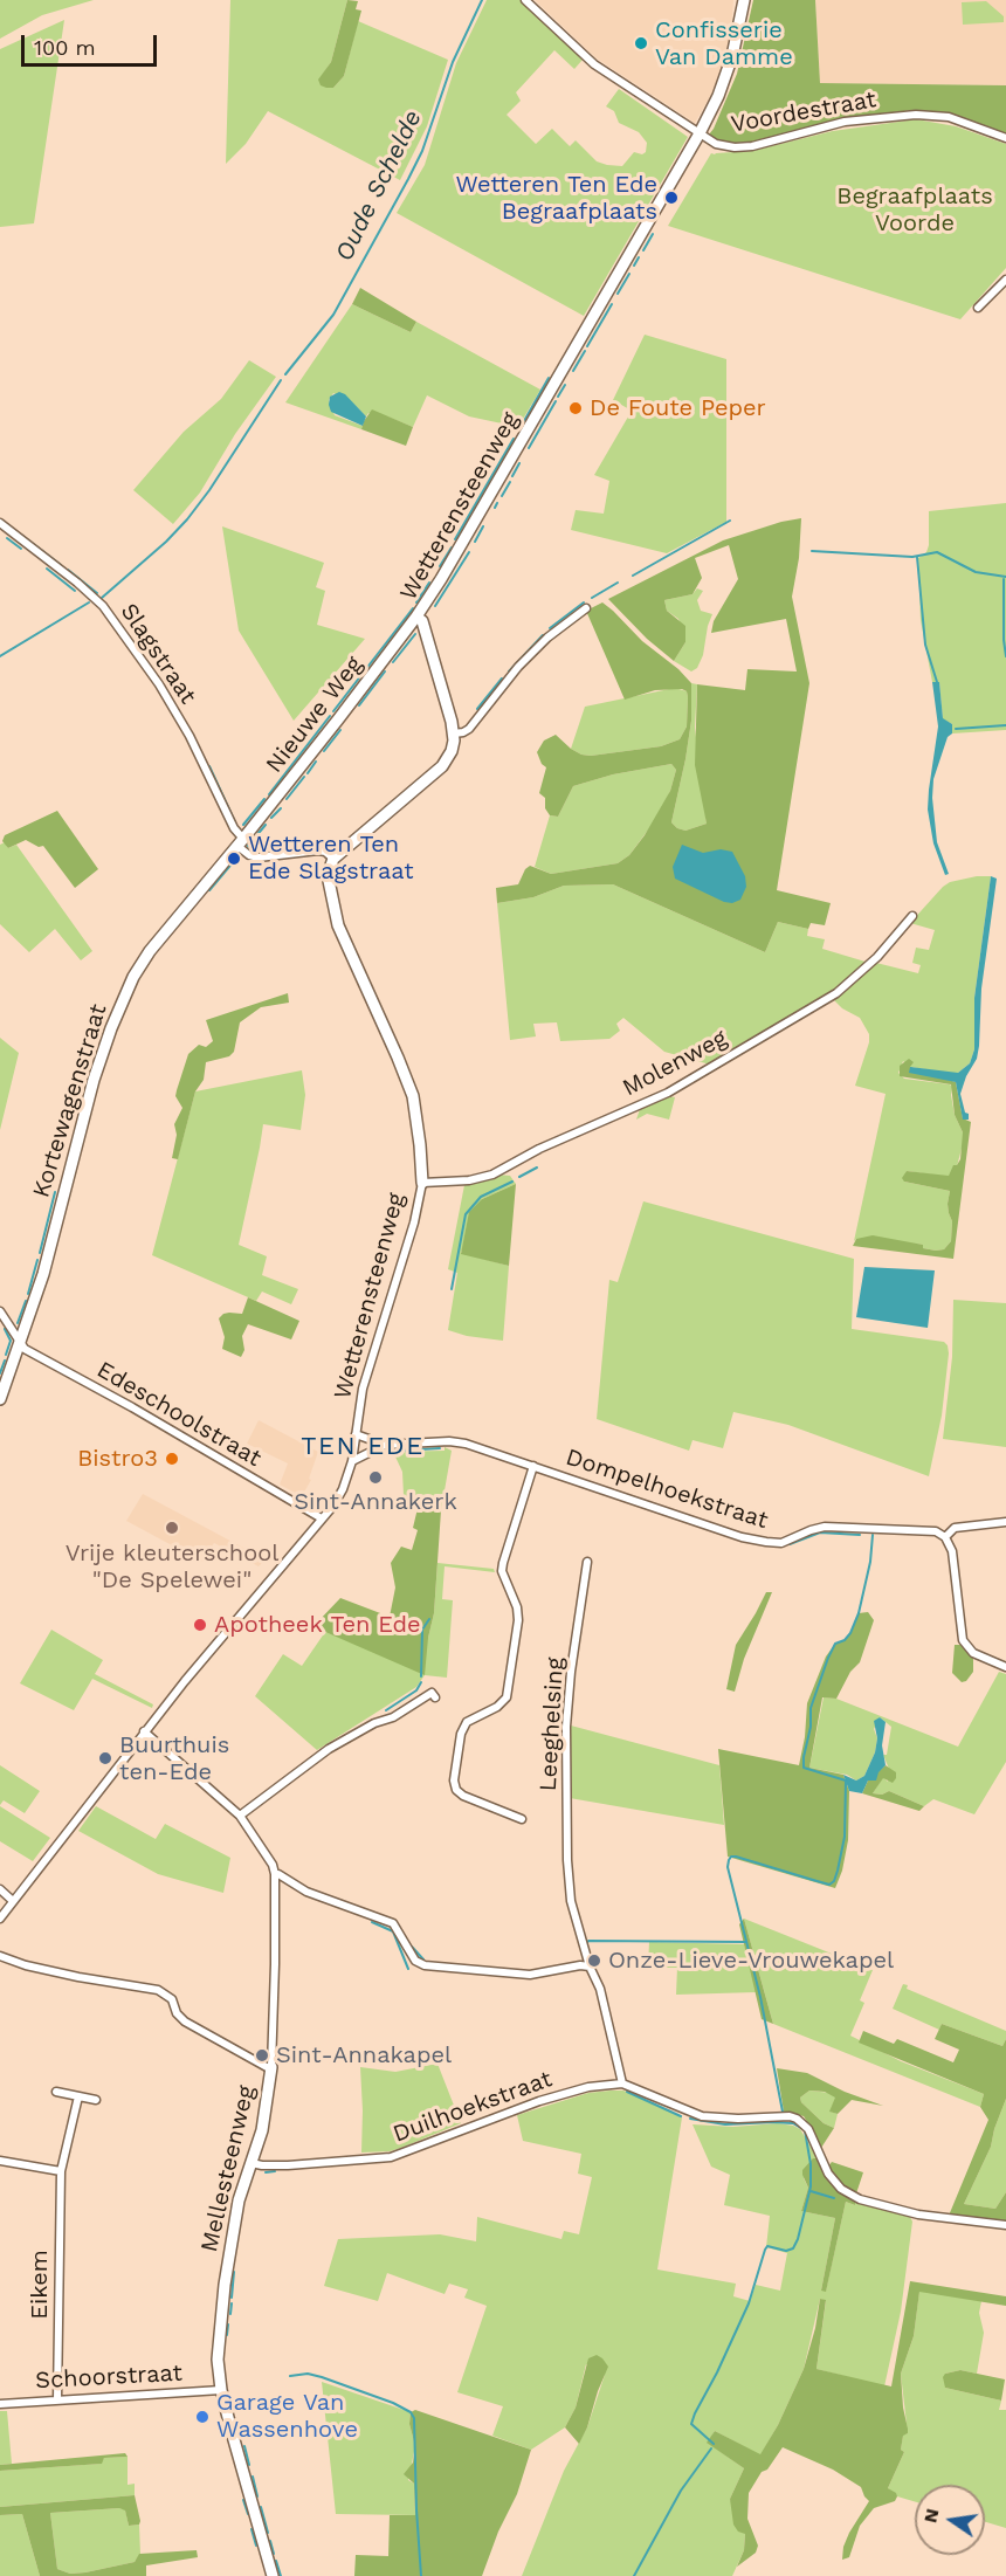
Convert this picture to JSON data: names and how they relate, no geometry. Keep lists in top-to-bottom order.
{
  "streets": {
    "street": [
      "Voordestraat",
      "Wetterensteenweg",
      "Slagstraat",
      "Nieuwe Weg",
      "Molenweg",
      "Kortewagenstraat",
      "Edeschoolstraat",
      "Dompelhoekstraat",
      "Leeghelsing",
      "Duilhoekstraat",
      "Mellesteenweg",
      "Eikem",
      "Schoorstraat"
    ]
  },
  "crossings": [
    ["Voordestraat", "Wetterensteenweg"],
    ["Wetterensteenweg", "Nieuwe Weg"],
    ["Wetterensteenweg", "Molenweg"],
    ["Wetterensteenweg", "Edeschoolstraat"],
    ["Wetterensteenweg", "Dompelhoekstraat"],
    ["Wetterensteenweg", "Mellesteenweg"],
    ["Slagstraat", "Nieuwe Weg"],
    ["Slagstraat", "Kortewagenstraat"],
    ["Nieuwe Weg", "Kortewagenstraat"],
    ["Kortewagenstraat", "Edeschoolstraat"],
    ["Dompelhoekstraat", "Leeghelsing"],
    ["Leeghelsing", "Duilhoekstraat"],
    ["Duilhoekstraat", "Mellesteenweg"],
    ["Mellesteenweg", "Schoorstraat"],
    ["Eikem", "Schoorstraat"]
  ],
  "districts": ["TEN EDE"],
  "water": ["Oude Schelde"],
  "parks": ["Begraafplaats Voorde"],
  "places": [
    "Confisserie Van Damme",
    "Wetteren Ten Ede Begraafplaats",
    "De Foute Peper",
    "Wetteren Ten Ede Slagstraat",
    "Bistro3",
    "Sint-Annakerk",
    "Vrije kleuterschool \"De Spelewei\"",
    "Apotheek Ten Ede",
    "Buurthuis ten-Ede",
    "Onze-Lieve-Vrouwekapel",
    "Sint-Annakapel",
    "Garage Van Wassenhove"
  ],
  "scale_bar": "100 m",
  "north": "left"
}
